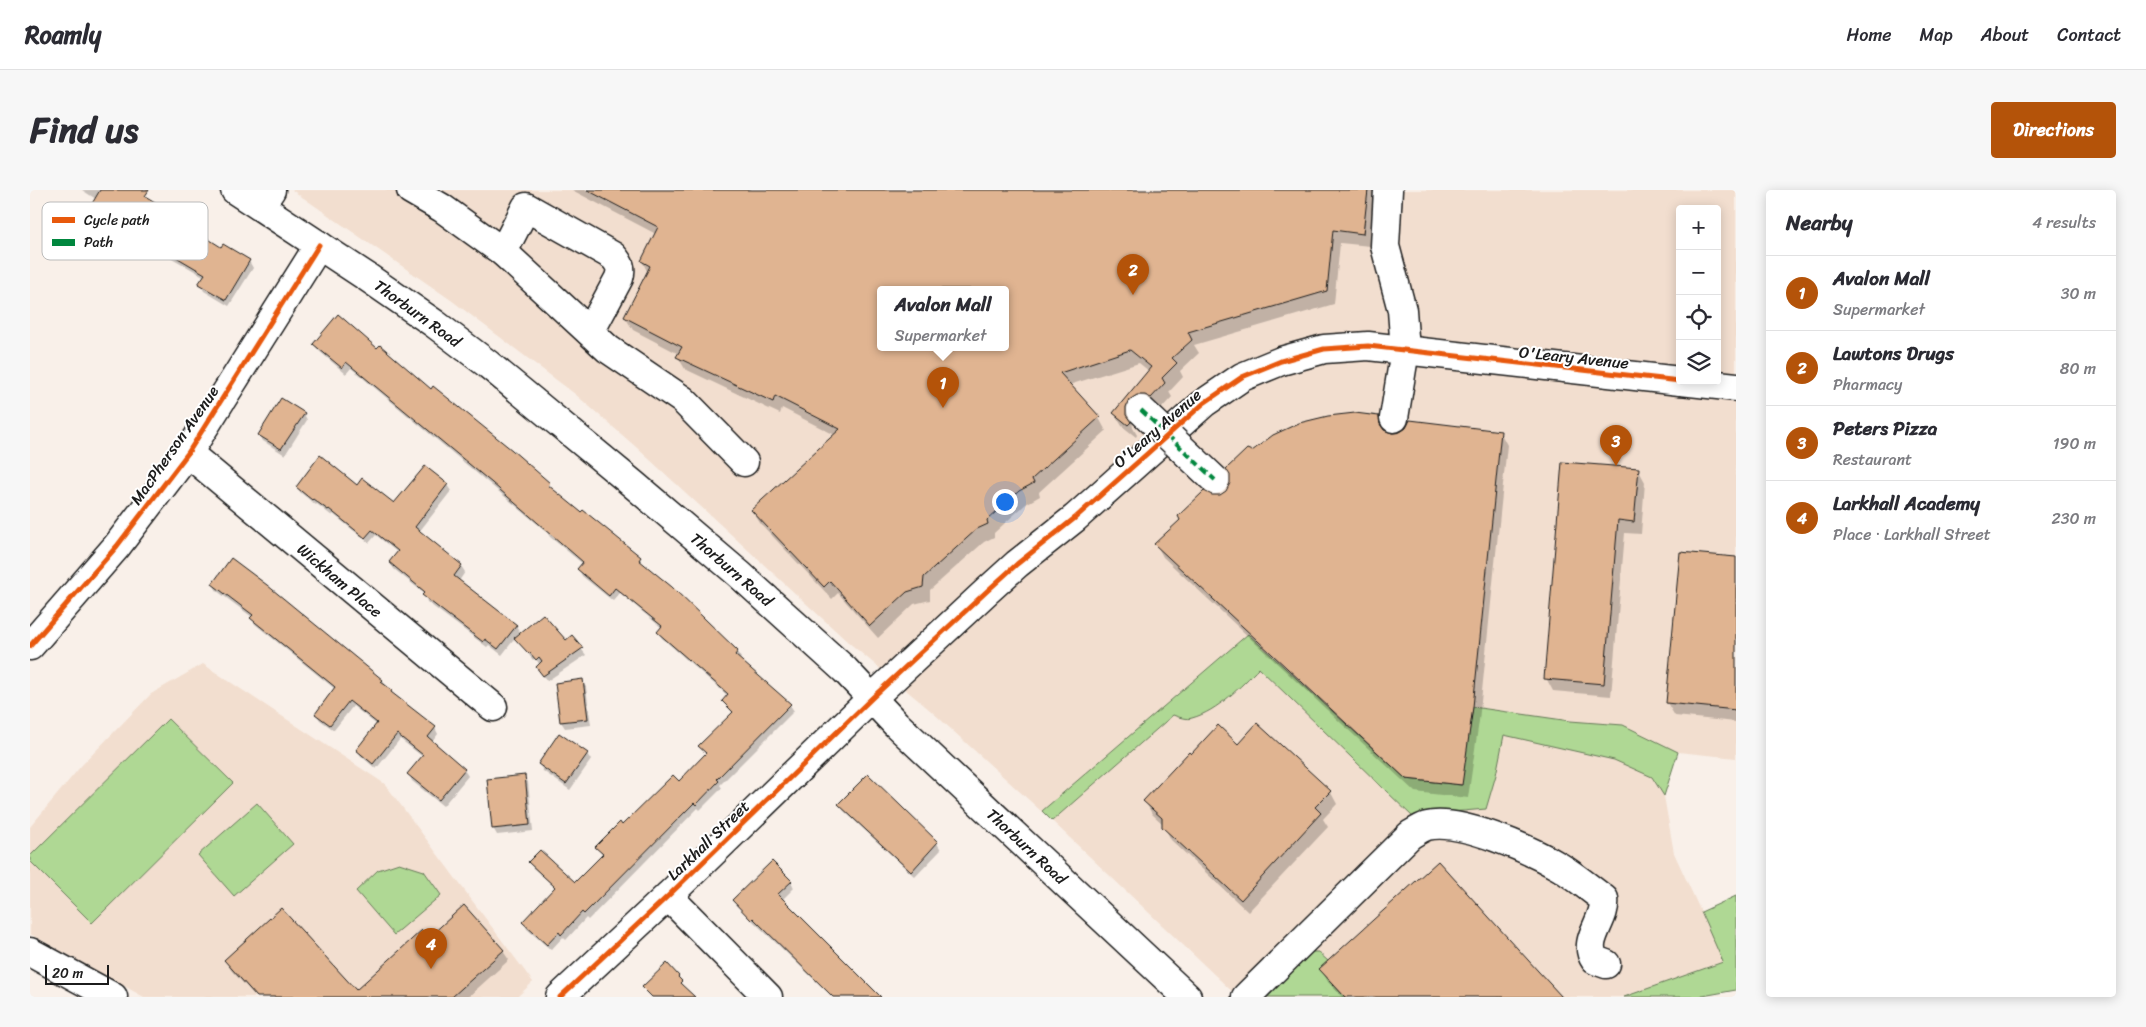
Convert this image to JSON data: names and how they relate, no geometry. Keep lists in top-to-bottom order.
{
  "streets": {
    "street": [
      "Thorburn Road",
      "O'Leary Avenue",
      "MacPherson Avenue",
      "Wickham Place",
      "Larkhall Street"
    ]
  },
  "crossings": [
    ["Thorburn Road", "O'Leary Avenue"],
    ["Thorburn Road", "MacPherson Avenue"],
    ["Thorburn Road", "Larkhall Street"],
    ["O'Leary Avenue", "Larkhall Street"],
    ["MacPherson Avenue", "Wickham Place"]
  ],
  "legend": ["Cycle path", "Path"],
  "scale_bar": "20 m",
  "page": {
    "header": "Roamly",
    "nav": [
      "Home",
      "Map",
      "About",
      "Contact"
    ],
    "title": "Find us",
    "buttons": "Directions",
    "heading": ["Nearby", "4 results"],
    "map_buttons": ["+", "−"],
    "pins": [
      "2",
      "1",
      "3",
      "4"
    ],
    "list": [
      {
        "mark": "1",
        "name": "Avalon Mall",
        "note": "Supermarket",
        "value": "30 m"
      },
      {
        "mark": "2",
        "name": "Lawtons Drugs",
        "note": "Pharmacy",
        "value": "80 m"
      },
      {
        "mark": "3",
        "name": "Peters Pizza",
        "note": "Restaurant",
        "value": "190 m"
      },
      {
        "mark": "4",
        "name": "Larkhall Academy",
        "note": "Place · Larkhall Street",
        "value": "230 m"
      }
    ],
    "popup": ["Avalon Mall", "Supermarket"],
    "scale": "20 m"
  }
}
